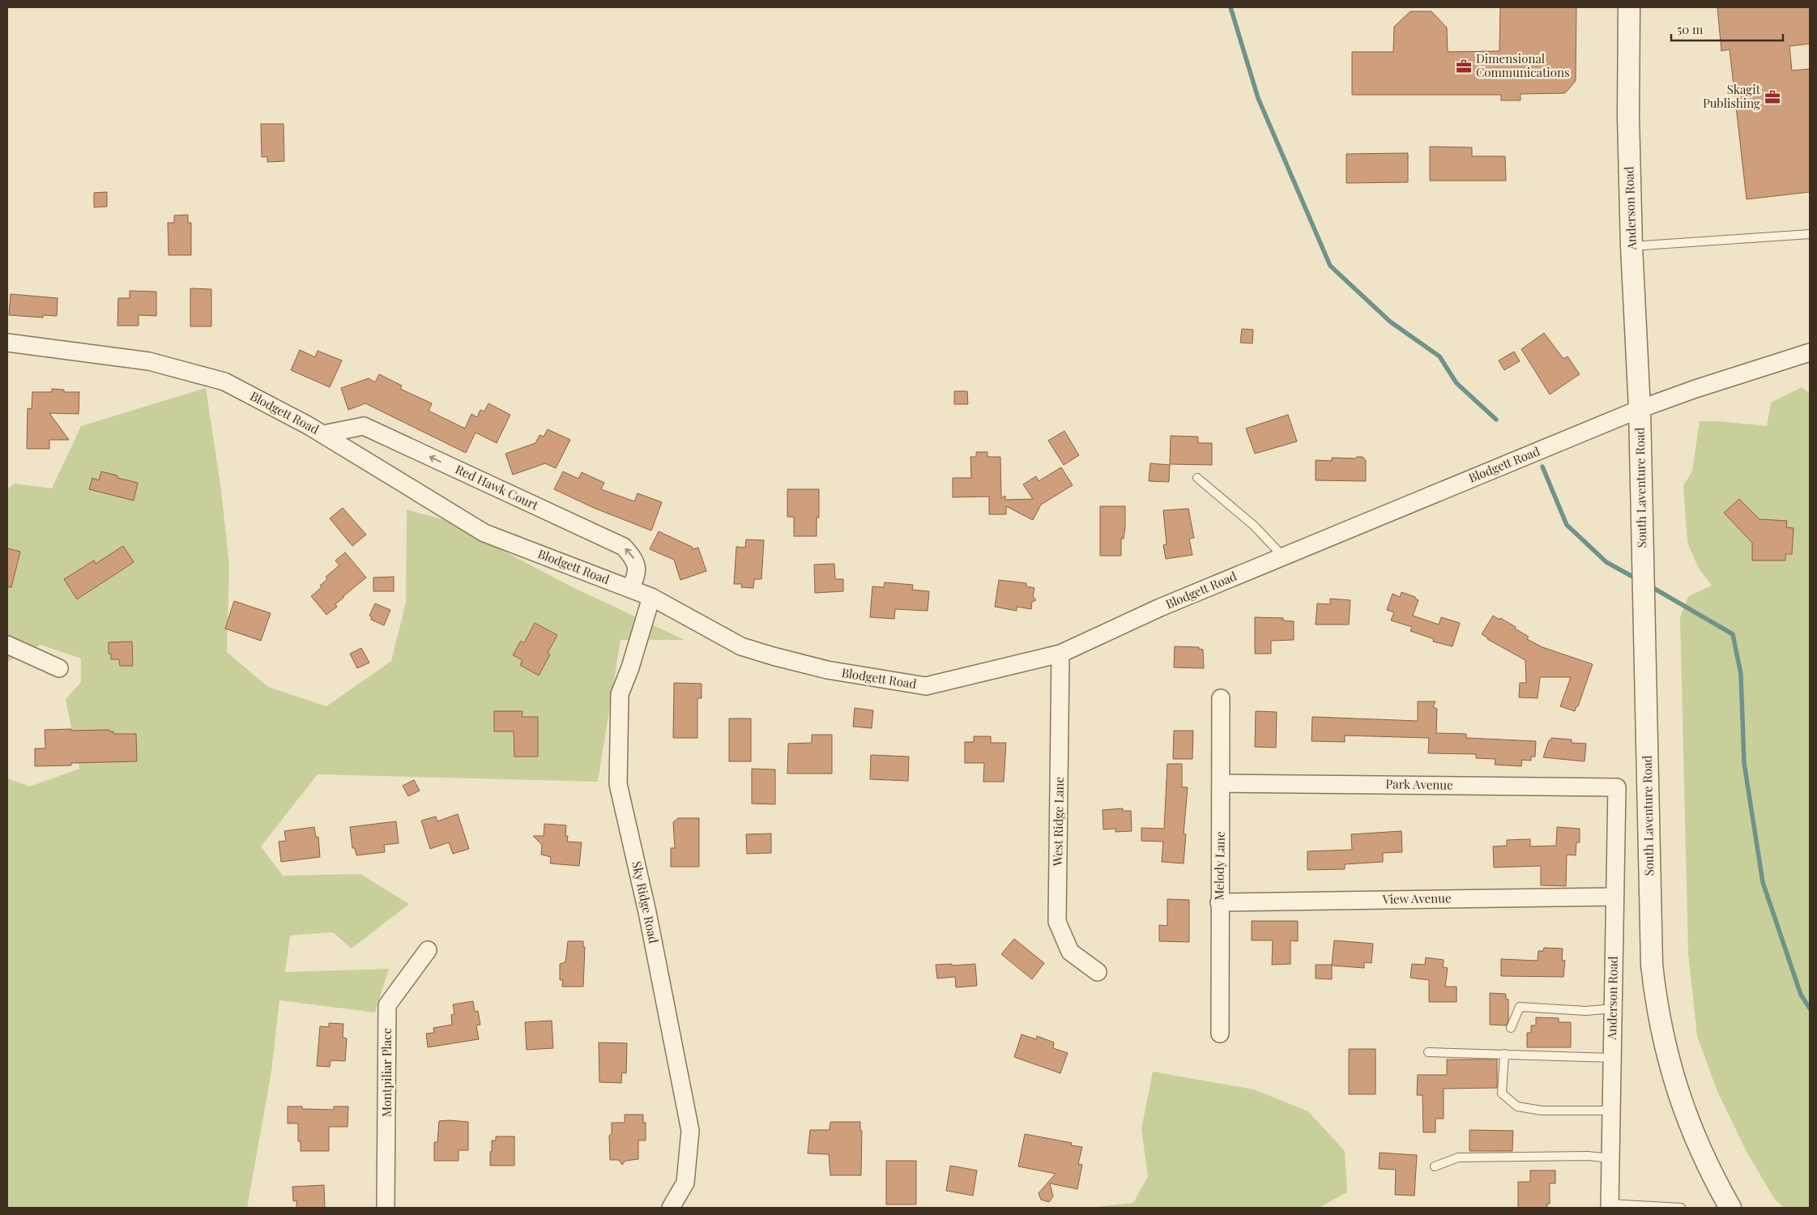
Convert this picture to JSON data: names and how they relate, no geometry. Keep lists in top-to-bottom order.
{
  "streets": {
    "street": [
      "Anderson Road",
      "Blodgett Road",
      "Red Hawk Court",
      "South Laventure Road",
      "Park Avenue",
      "West Ridge Lane",
      "Melody Lane",
      "View Avenue",
      "Sky Ridge Road",
      "Montpiliar Place"
    ]
  },
  "crossings": [
    ["Anderson Road", "Blodgett Road"],
    ["Anderson Road", "South Laventure Road"],
    ["Anderson Road", "Park Avenue"],
    ["Anderson Road", "View Avenue"],
    ["Blodgett Road", "Red Hawk Court"],
    ["Blodgett Road", "South Laventure Road"],
    ["Blodgett Road", "West Ridge Lane"],
    ["Blodgett Road", "Sky Ridge Road"],
    ["Park Avenue", "Melody Lane"],
    ["Melody Lane", "View Avenue"]
  ],
  "one_way": ["Red Hawk Court"],
  "places": {
    "office": ["Dimensional Communications", "Skagit Publishing"]
  },
  "scale_bar": "50 m"
}
